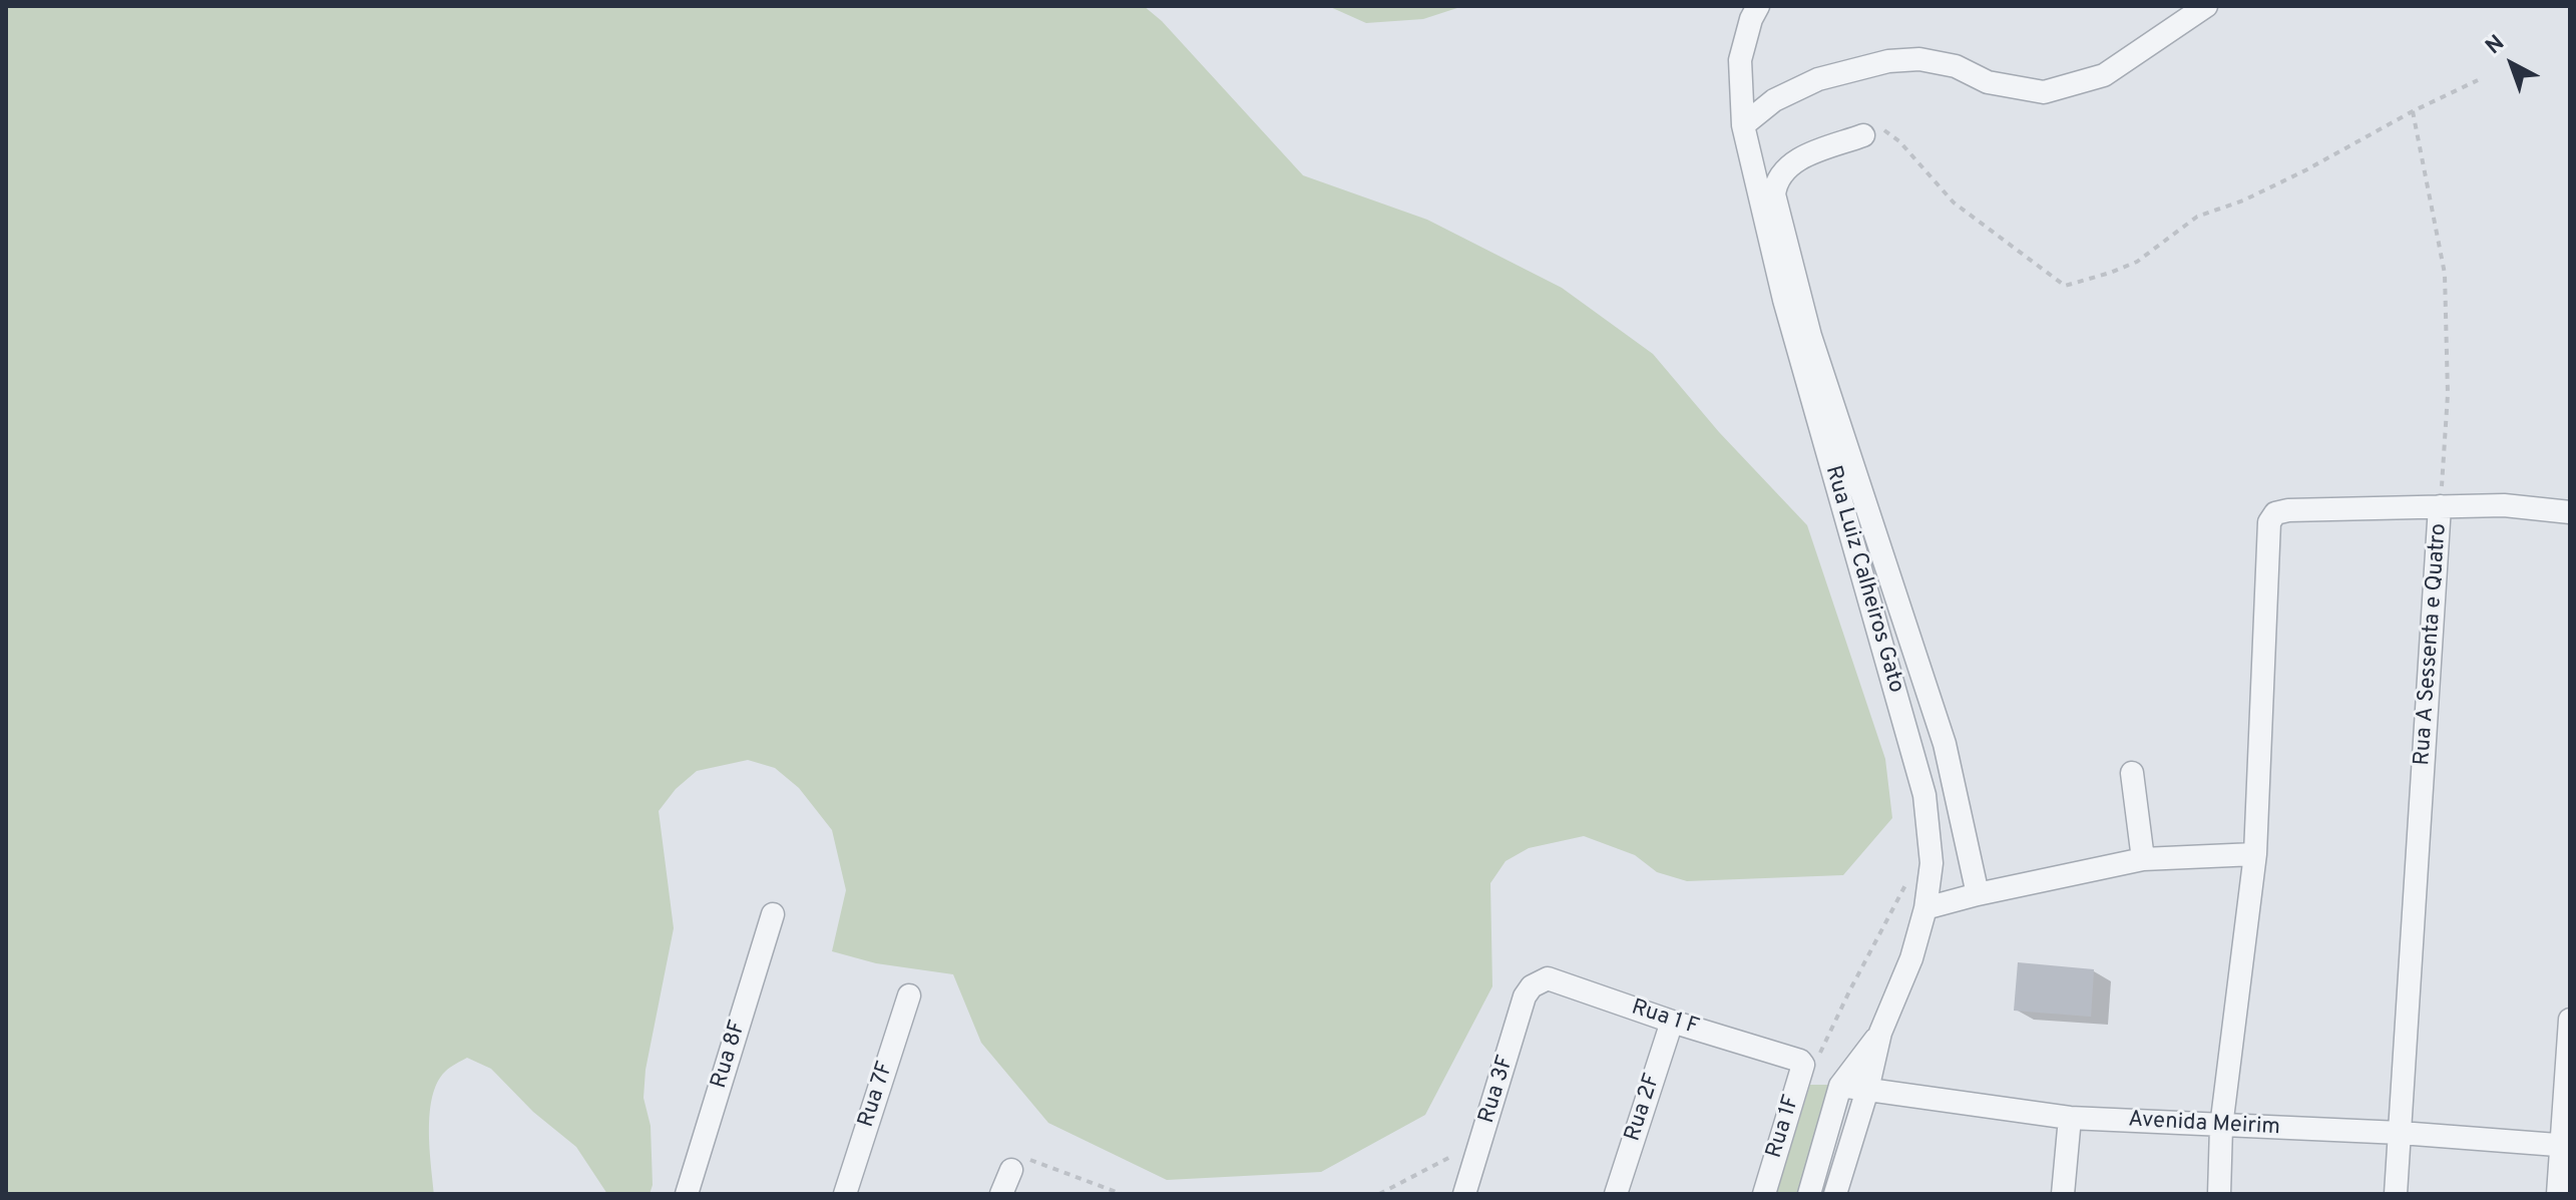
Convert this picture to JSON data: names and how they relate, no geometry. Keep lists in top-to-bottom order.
{
  "streets": {
    "street": [
      "Rua Luiz Calheiros Gato",
      "Rua A Sessenta e Quatro",
      "Rua 1 F",
      "Rua 8F",
      "Rua 3F",
      "Rua 7F",
      "Rua 2F",
      "Avenida Meirim",
      "Rua 1F"
    ]
  },
  "crossings": [
    ["Rua Luiz Calheiros Gato", "Avenida Meirim"],
    ["Rua A Sessenta e Quatro", "Avenida Meirim"],
    ["Rua 1 F", "Rua 3F"],
    ["Rua 1 F", "Rua 2F"],
    ["Rua 1 F", "Rua 1F"]
  ],
  "north": "top left"
}
